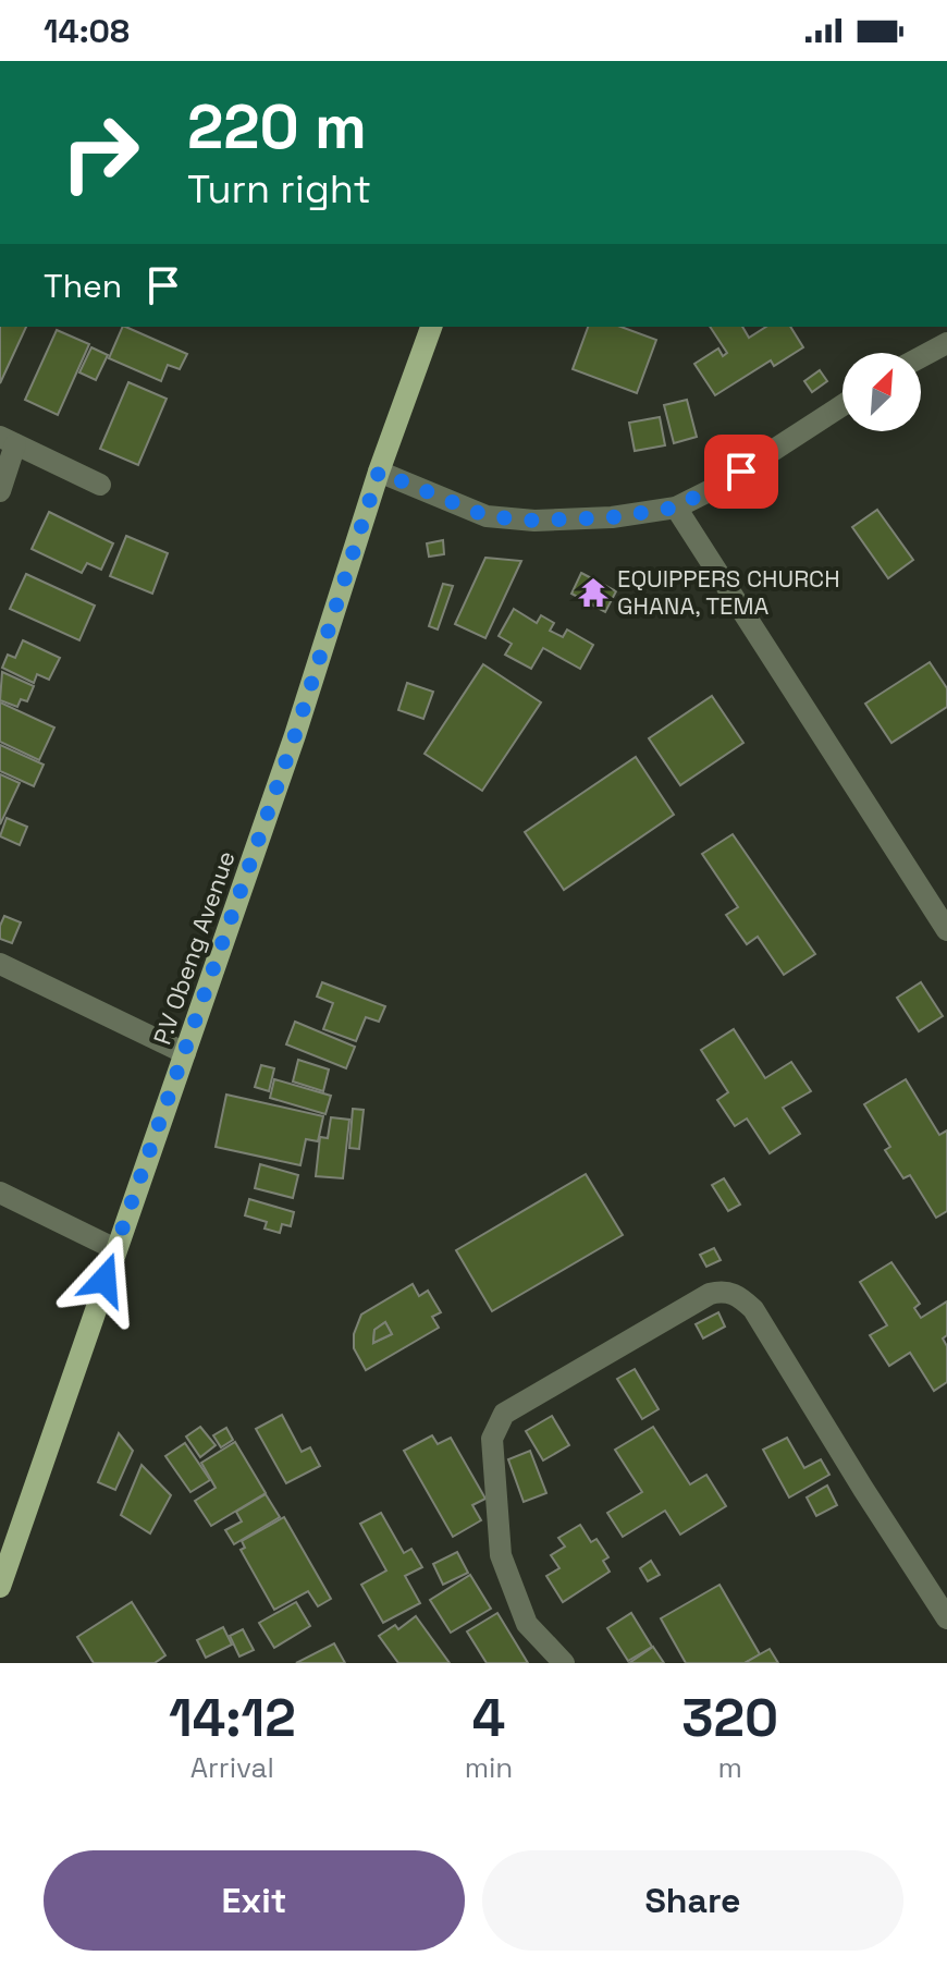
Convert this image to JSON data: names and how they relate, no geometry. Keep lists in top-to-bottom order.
{
  "streets": {
    "main road": ["P.V Obeng Avenue"]
  },
  "places": {
    "temple": ["EQUIPPERS CHURCH GHANA, TEMA"]
  },
  "north": "top right",
  "page": {
    "status": "14:08",
    "turn": ["220 m", "Turn right"],
    "then": "Then",
    "eta": [
      "14:12",
      "Arrival",
      "4",
      "min",
      "320",
      "m"
    ],
    "buttons": ["Exit", "Share"]
  }
}
